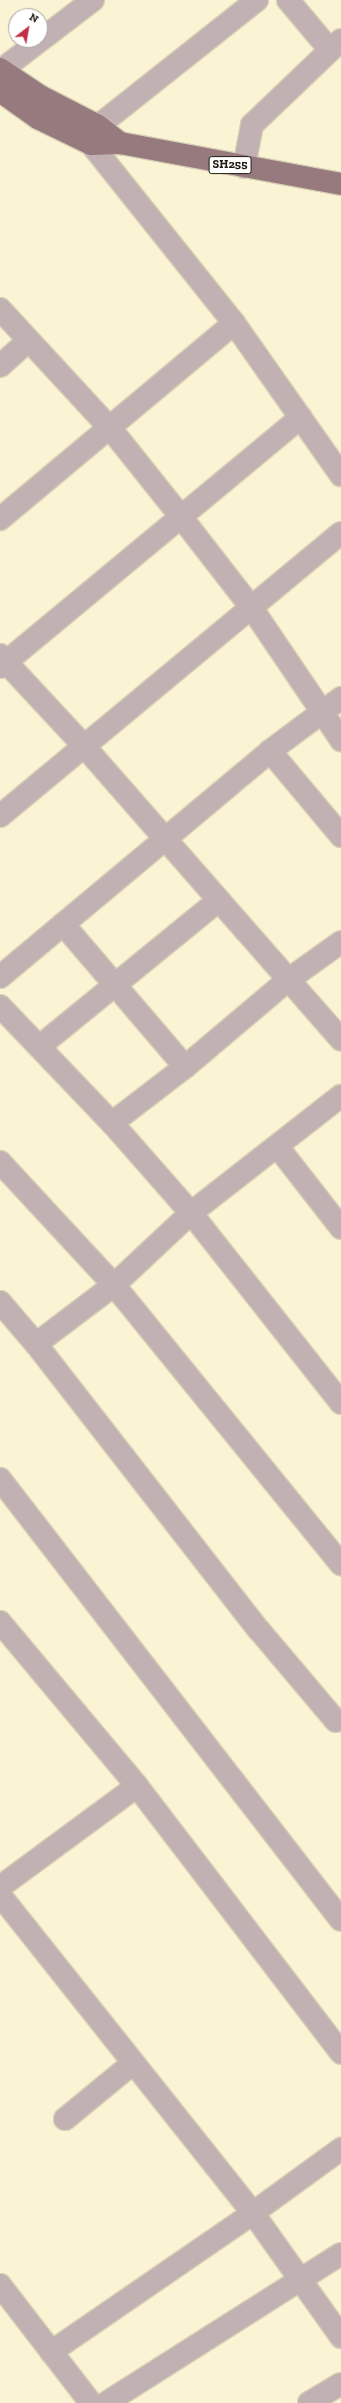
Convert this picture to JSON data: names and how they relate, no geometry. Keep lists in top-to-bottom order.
{
  "streets": {
    "main road": ["SH255"]
  },
  "north": "top right"
}
